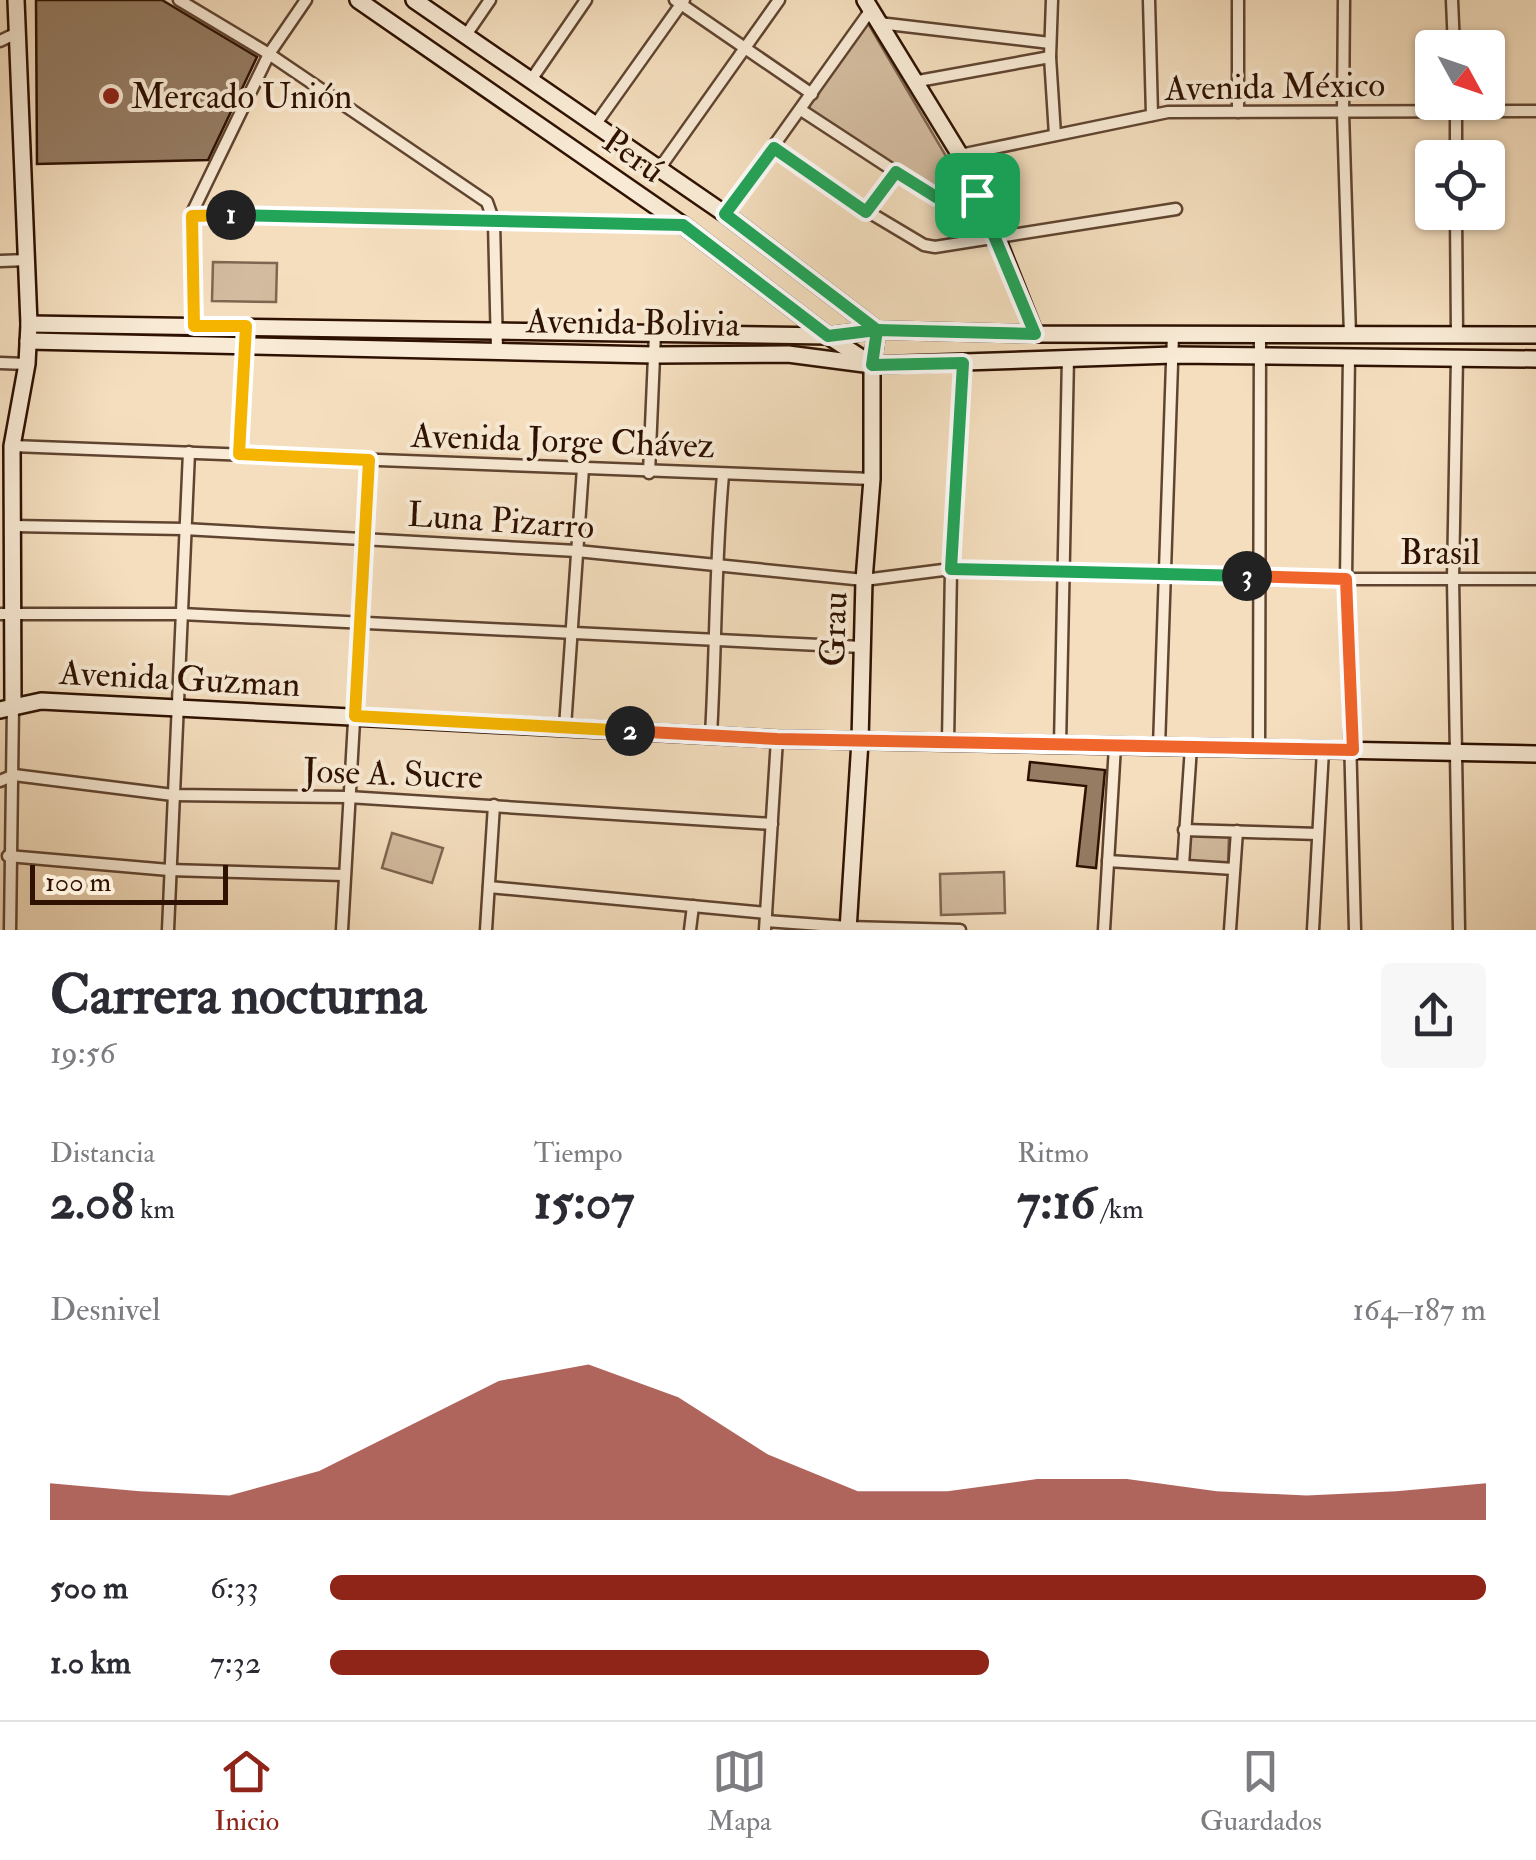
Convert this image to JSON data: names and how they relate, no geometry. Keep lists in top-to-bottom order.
{
  "streets": {
    "street": [
      "Avenida México",
      "Perú",
      "Avenida Bolivia",
      "Avenida Jorge Chávez",
      "Luna Pizarro",
      "Brasil",
      "Grau",
      "Avenida Guzman",
      "Jose A. Sucre"
    ]
  },
  "crossings": [
    ["Perú", "Avenida Bolivia"],
    ["Perú", "Grau"],
    ["Avenida Bolivia", "Grau"],
    ["Avenida Jorge Chávez", "Grau"],
    ["Luna Pizarro", "Brasil"],
    ["Luna Pizarro", "Grau"],
    ["Brasil", "Grau"],
    ["Grau", "Avenida Guzman"]
  ],
  "places": ["Mercado Unión"],
  "scale_bar": "100 m",
  "north": "bottom right",
  "page": {
    "pins": ["1", "3", "2"],
    "scale": "100 m",
    "heading": ["Carrera nocturna", "19:56"],
    "stats": [
      ["Distancia", "2.08 km"],
      ["Tiempo", "15:07"],
      ["Ritmo", "7:16 /km"]
    ],
    "chart": ["Desnivel", "164–187 m"],
    "list": [
      {
        "name": "500 m",
        "note": "6:33"
      },
      {
        "name": "1.0 km",
        "note": "7:32"
      }
    ],
    "tabs": ["Inicio", "Mapa", "Guardados"]
  }
}
